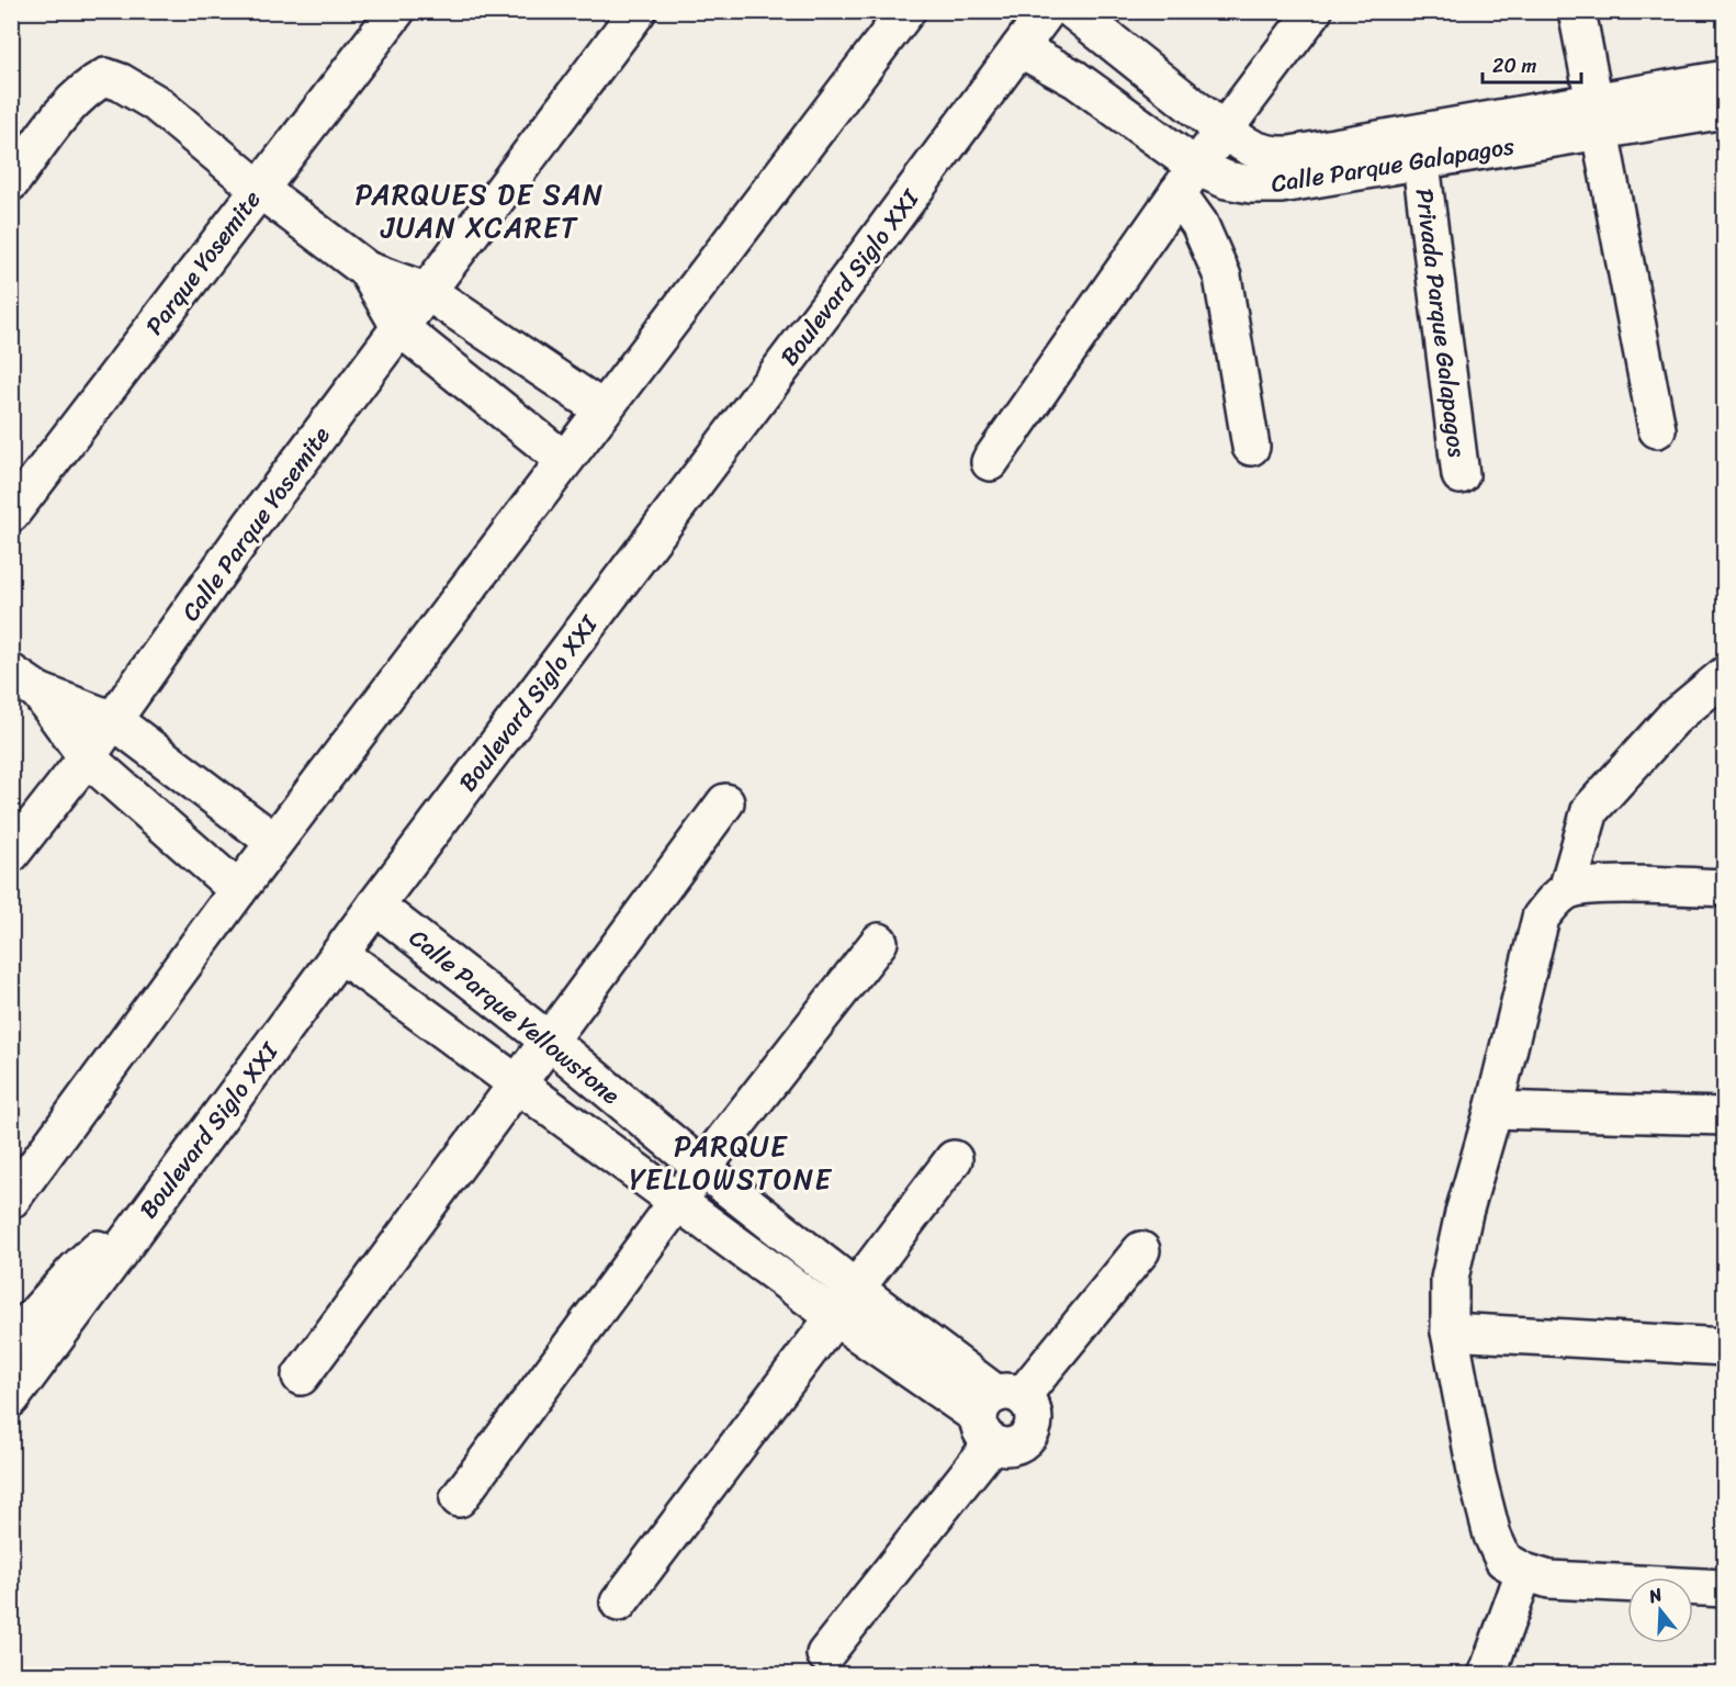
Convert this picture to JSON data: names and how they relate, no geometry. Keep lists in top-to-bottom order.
{
  "streets": {
    "street": [
      "Calle Parque Galapagos",
      "Parque Yosemite",
      "Boulevard Siglo XXI",
      "Privada Parque Galapagos",
      "Calle Parque Yosemite",
      "Calle Parque Yellowstone"
    ]
  },
  "crossings": [
    ["Calle Parque Galapagos", "Boulevard Siglo XXI"],
    ["Calle Parque Galapagos", "Privada Parque Galapagos"],
    ["Boulevard Siglo XXI", "Calle Parque Yellowstone"]
  ],
  "districts": ["PARQUES DE SAN JUAN XCARET", "PARQUE YELLOWSTONE"],
  "scale_bar": "20 m",
  "north": "top"
}
